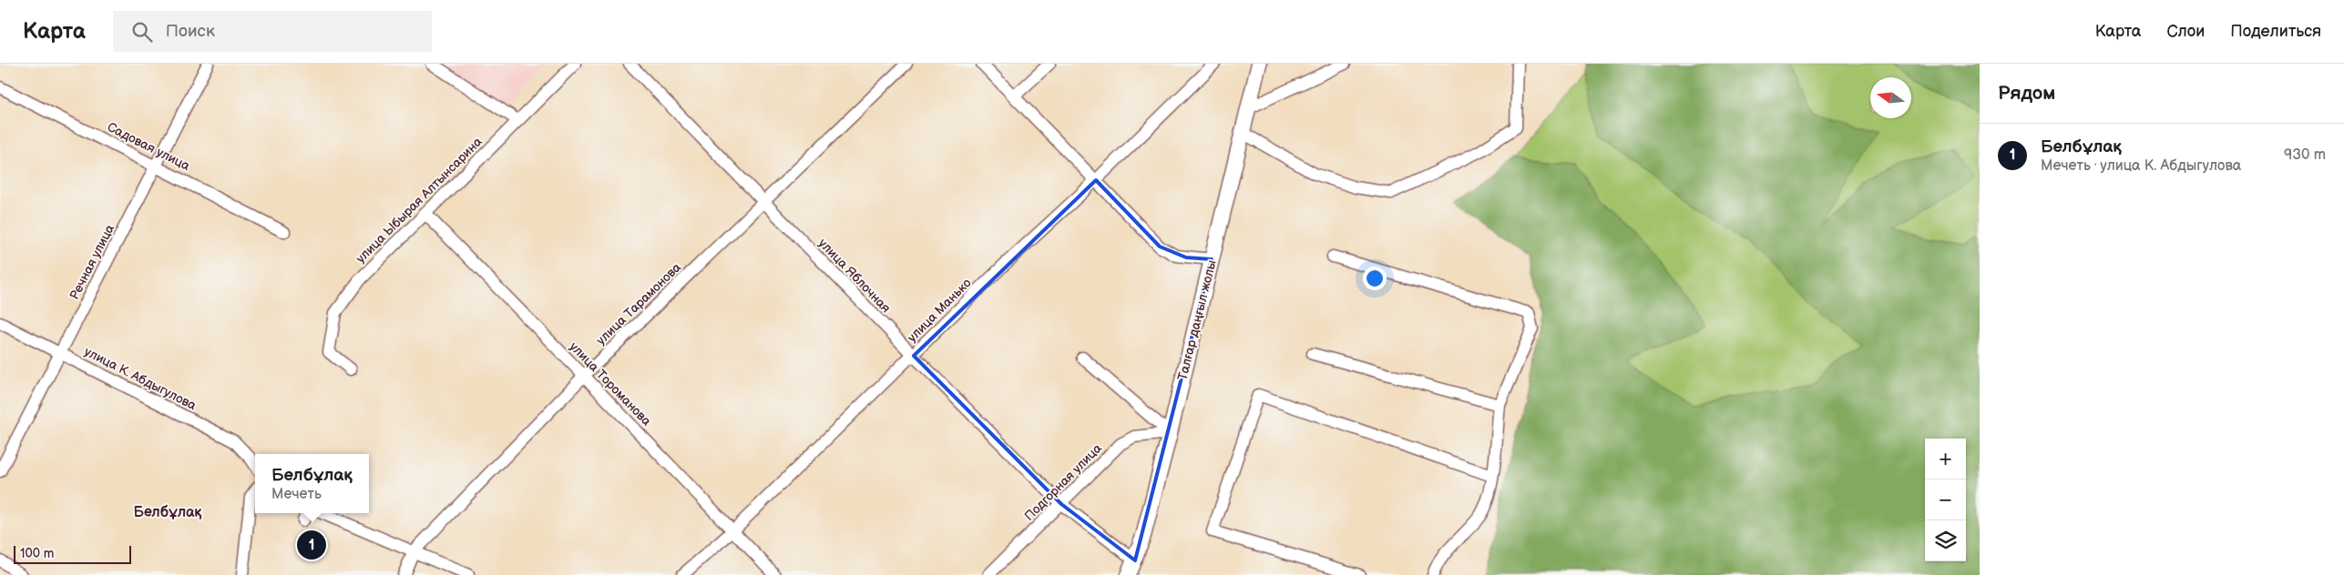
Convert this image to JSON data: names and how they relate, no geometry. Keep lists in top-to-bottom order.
{
  "streets": {
    "main road": ["Талғар даңғыл жолы"],
    "street": [
      "Садовая улица",
      "улица Ыбырая Алтынсарина",
      "Речная улица",
      "улица Яблочная",
      "улица Тарамонова",
      "улица Манько",
      "улица К. Абдыгулова",
      "улица Тороманова",
      "Подгорная улица"
    ]
  },
  "crossings": [
    ["Садовая улица", "Речная улица"],
    ["улица Ыбырая Алтынсарина", "улица Тороманова"],
    ["Речная улица", "улица К. Абдыгулова"],
    ["улица Яблочная", "улица Тарамонова"],
    ["улица Яблочная", "улица Манько"],
    ["улица Яблочная", "Талғар даңғыл жолы"],
    ["улица Яблочная", "Подгорная улица"],
    ["улица Тарамонова", "улица Тороманова"],
    ["улица Манько", "улица Тороманова"],
    ["Талғар даңғыл жолы", "Подгорная улица"]
  ],
  "districts": ["Белбұлақ"],
  "scale_bar": "100 m",
  "north": "left",
  "page": {
    "header": "Карта",
    "search": "Поиск",
    "nav": ["Карта", "Слои", "Поделиться"],
    "heading": "Рядом",
    "list": [
      {
        "mark": "1",
        "name": "Белбұлақ",
        "note": "Мечеть · улица К. Абдыгулова",
        "value": "930 m"
      }
    ],
    "map_buttons": ["+", "−"],
    "popup": ["Белбұлақ", "Мечеть"],
    "pins": "1",
    "scale": "100 m"
  }
}
